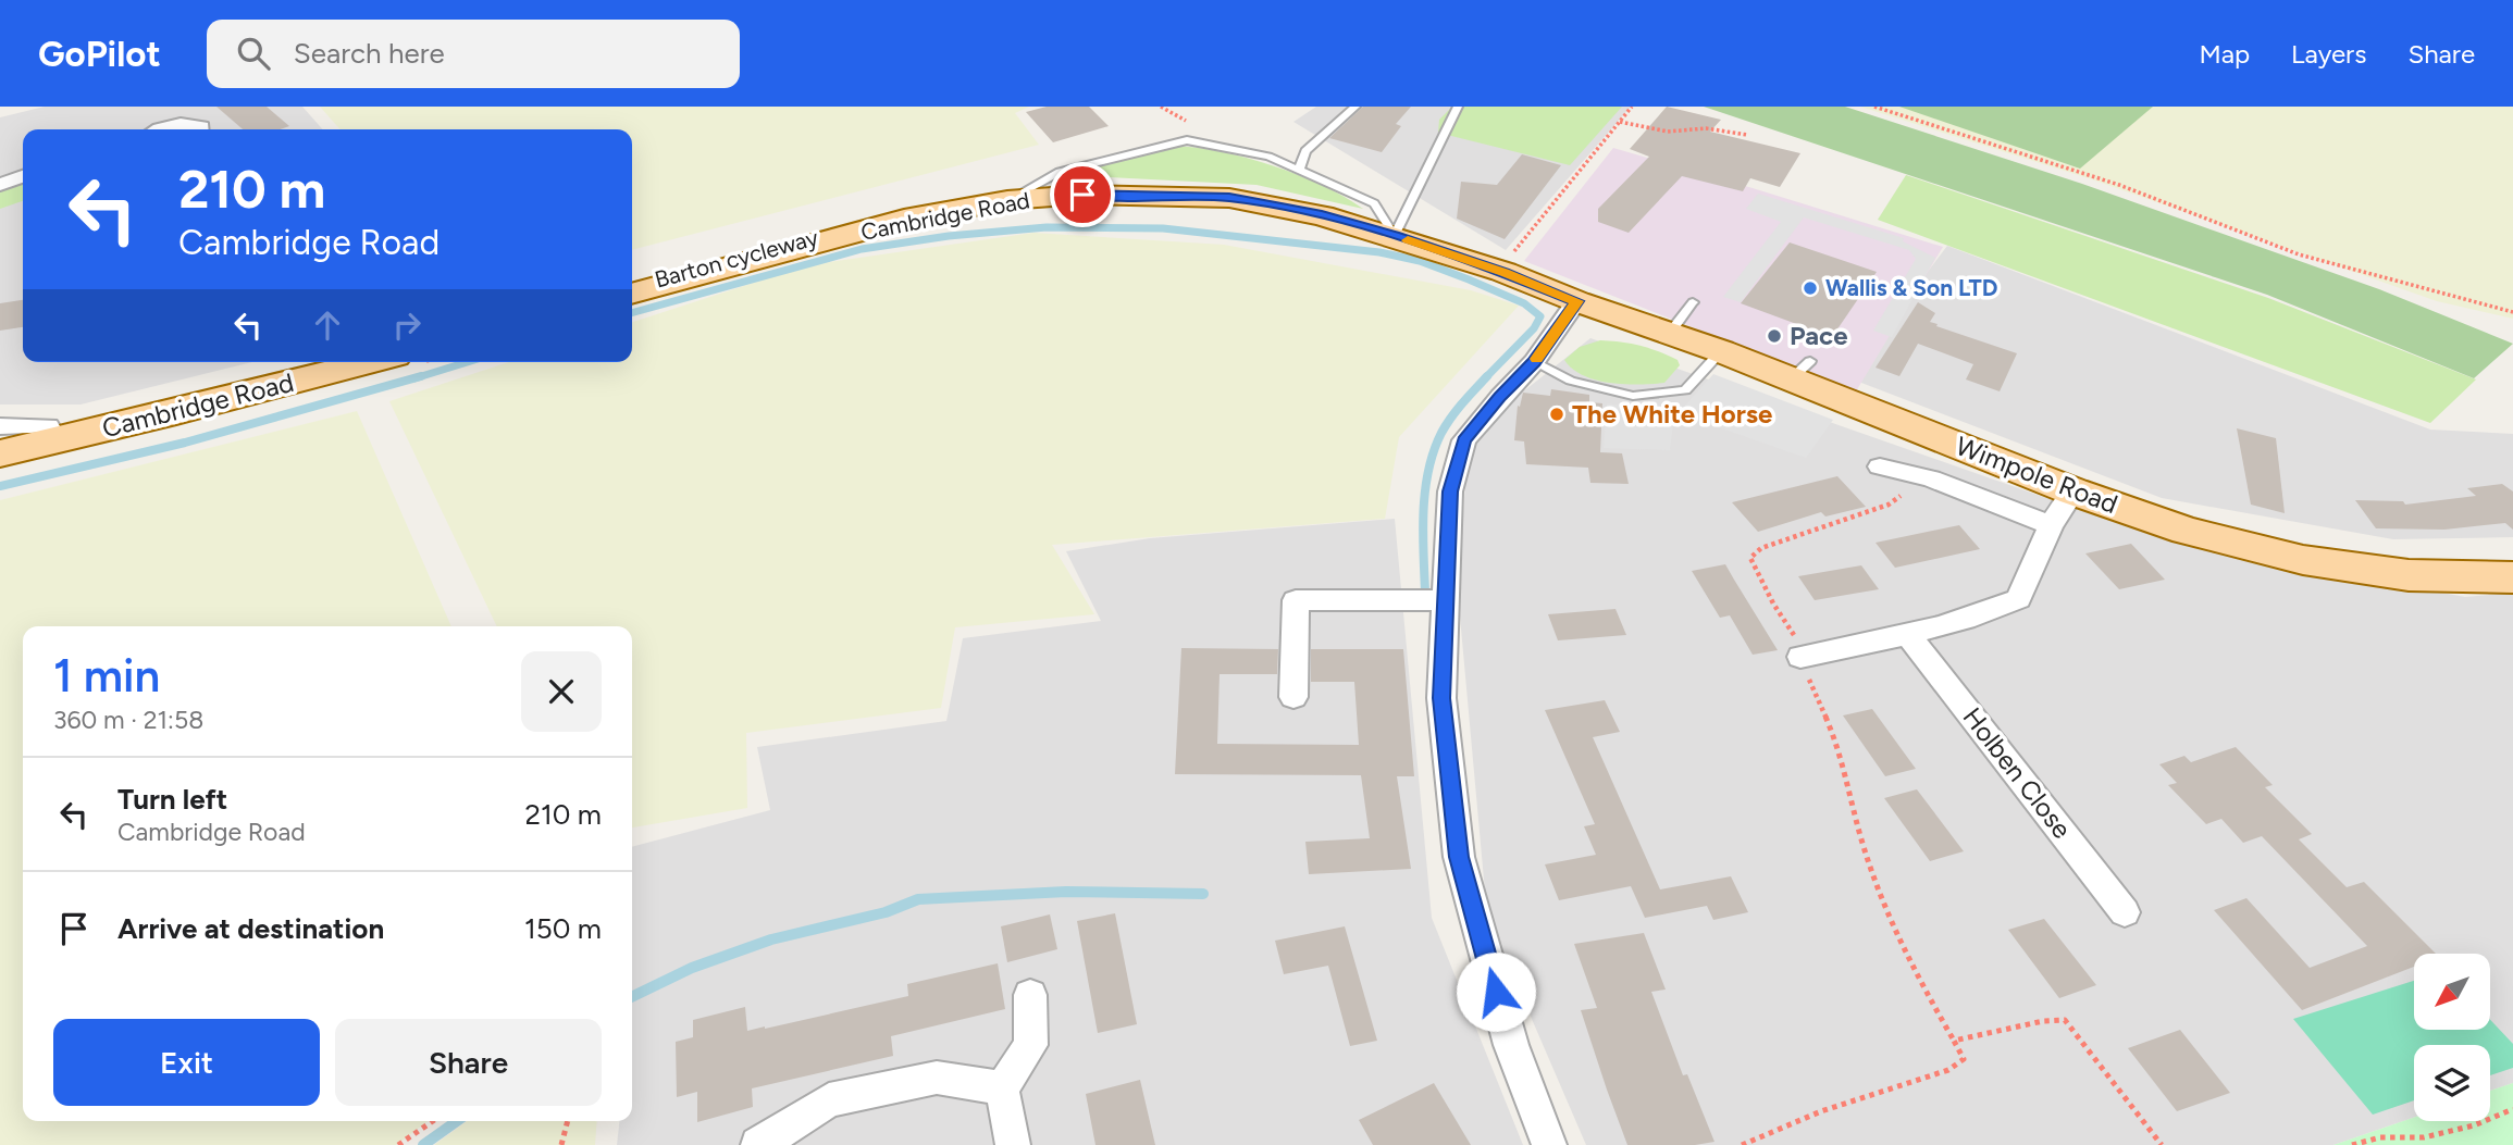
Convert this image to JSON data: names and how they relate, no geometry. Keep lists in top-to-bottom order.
{
  "streets": {
    "main road": ["Cambridge Road", "Wimpole Road"],
    "street": ["Holben Close"]
  },
  "crossings": [
    ["Cambridge Road", "Wimpole Road"]
  ],
  "places": ["Wallis & Son LTD", "Pace", "The White Horse"],
  "north": "bottom left",
  "page": {
    "header": "GoPilot",
    "search": "Search here",
    "nav": ["Map", "Layers", "Share"],
    "turn": ["210 m", "Cambridge Road"],
    "heading": ["1 min", "360 m · 21:58"],
    "list": [
      {
        "name": "Turn left",
        "note": "Cambridge Road",
        "value": "210 m"
      },
      {
        "name": "Arrive at destination",
        "value": "150 m"
      }
    ],
    "buttons": ["Exit", "Share"]
  }
}
